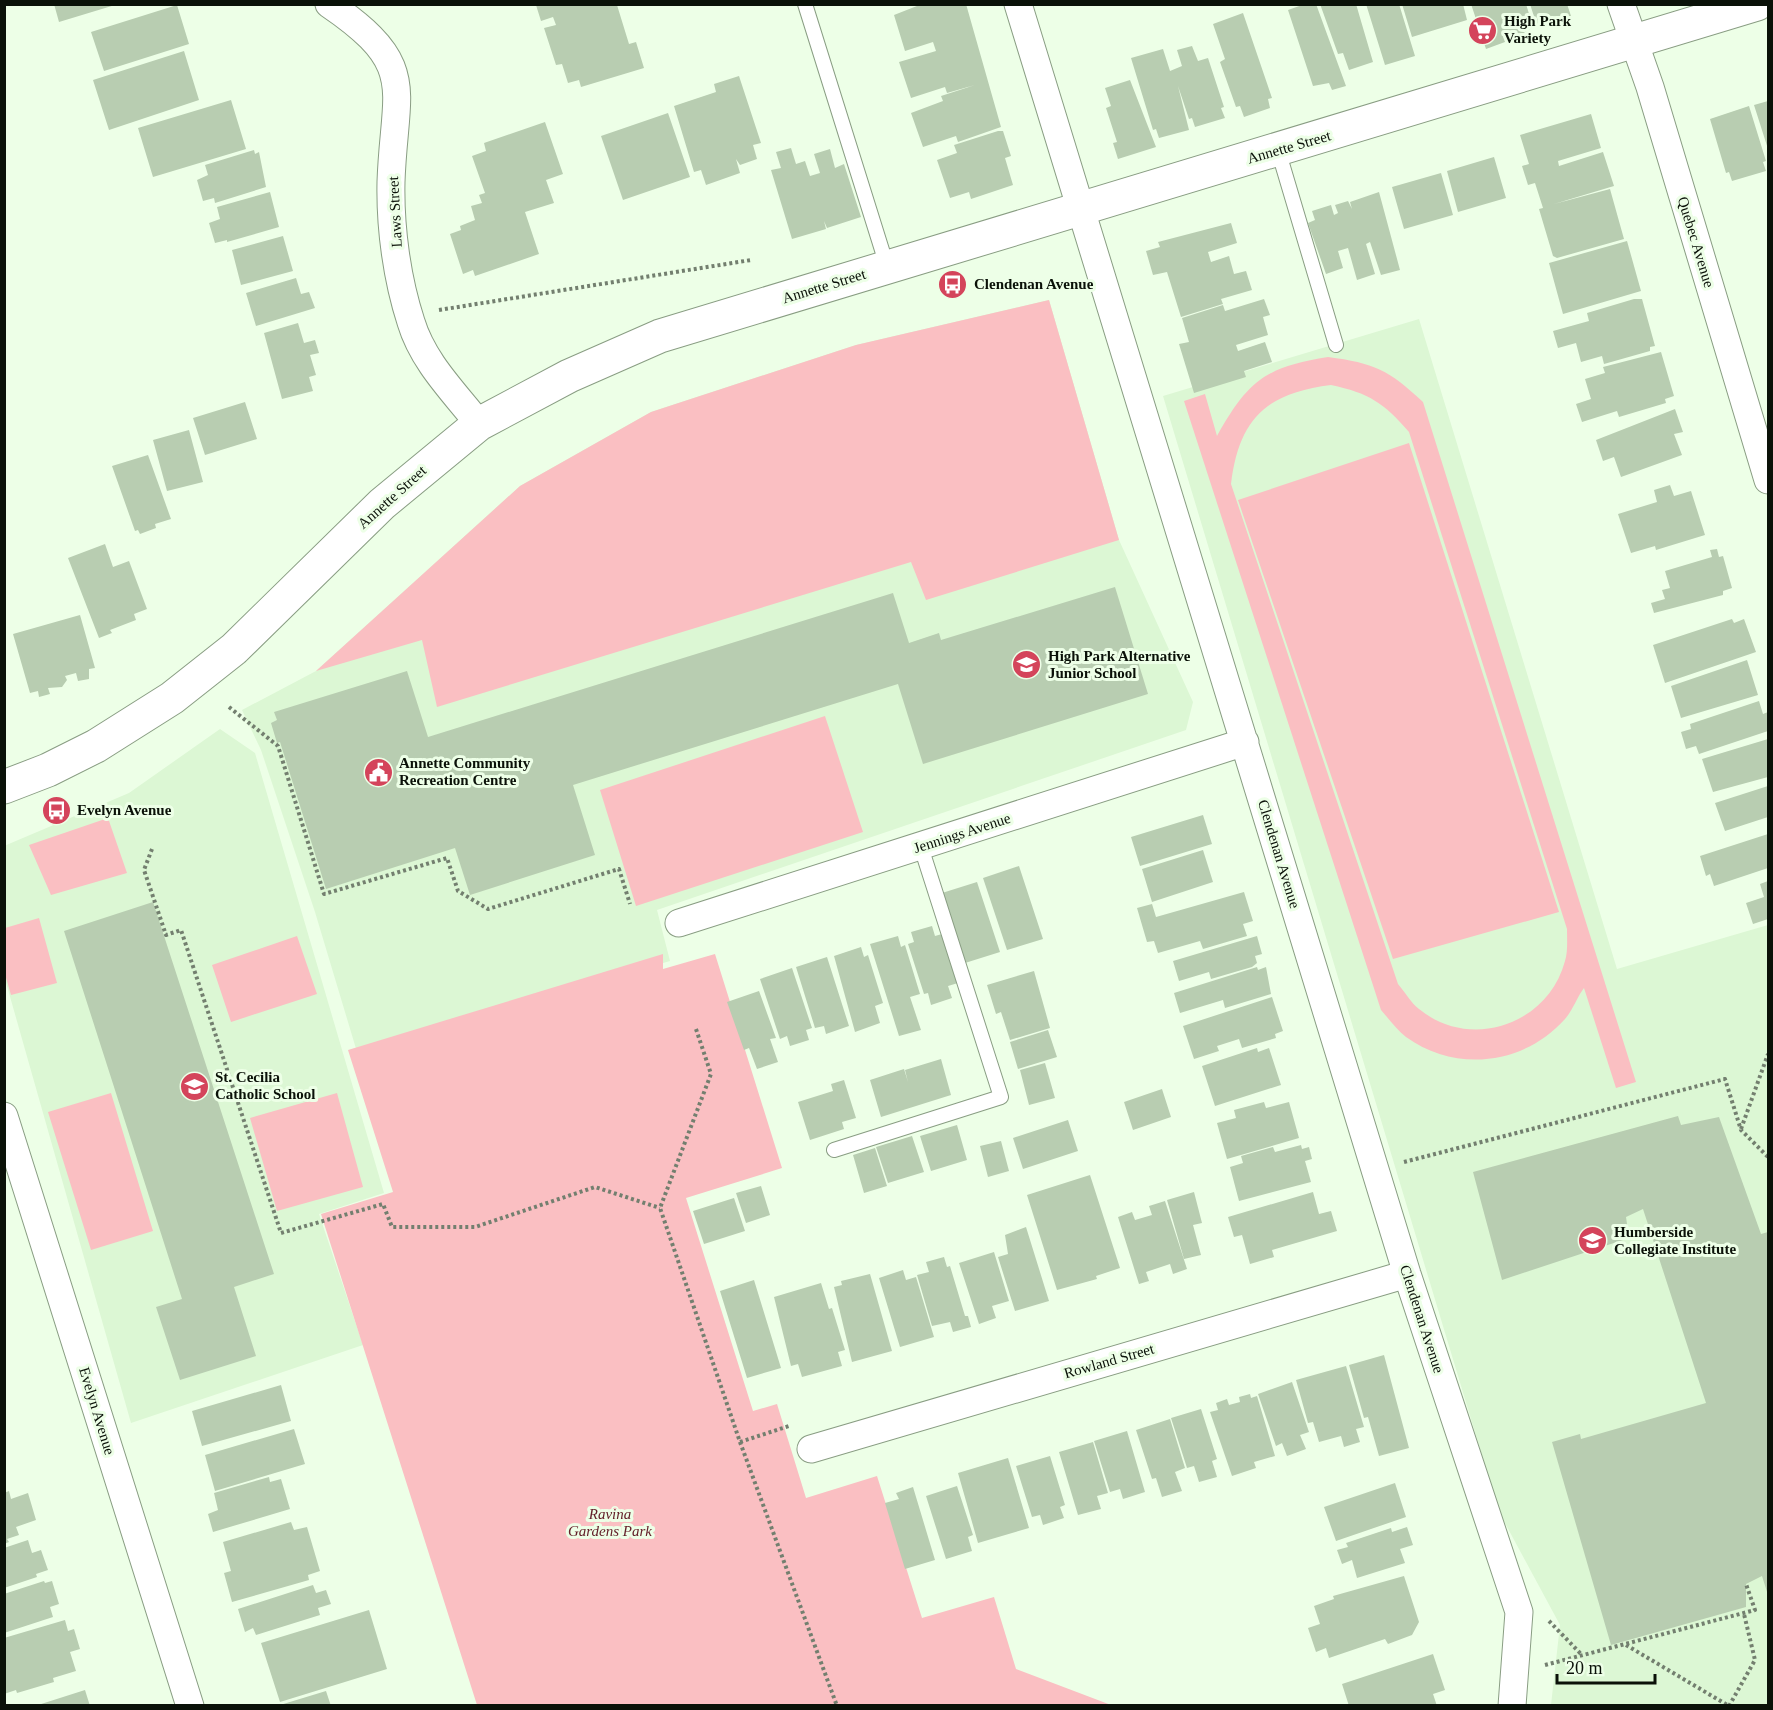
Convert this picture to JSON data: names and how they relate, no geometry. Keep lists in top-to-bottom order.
{
  "streets": {
    "street": [
      "Annette Street",
      "Laws Street",
      "Quebec Avenue",
      "Jennings Avenue",
      "Clendenan Avenue",
      "Rowland Street",
      "Evelyn Avenue"
    ]
  },
  "crossings": [
    ["Annette Street", "Laws Street"],
    ["Annette Street", "Quebec Avenue"],
    ["Annette Street", "Clendenan Avenue"],
    ["Jennings Avenue", "Clendenan Avenue"],
    ["Clendenan Avenue", "Rowland Street"]
  ],
  "parks": ["Ravina Gardens Park"],
  "places": {
    "supermarket": ["High Park Variety"],
    "bus stop": ["Clendenan Avenue", "Evelyn Avenue"],
    "school or university": ["High Park Alternative Junior School", "St. Cecilia Catholic School", "Humberside Collegiate Institute"],
    "public building": ["Annette Community Recreation Centre"]
  },
  "scale_bar": "20 m"
}
